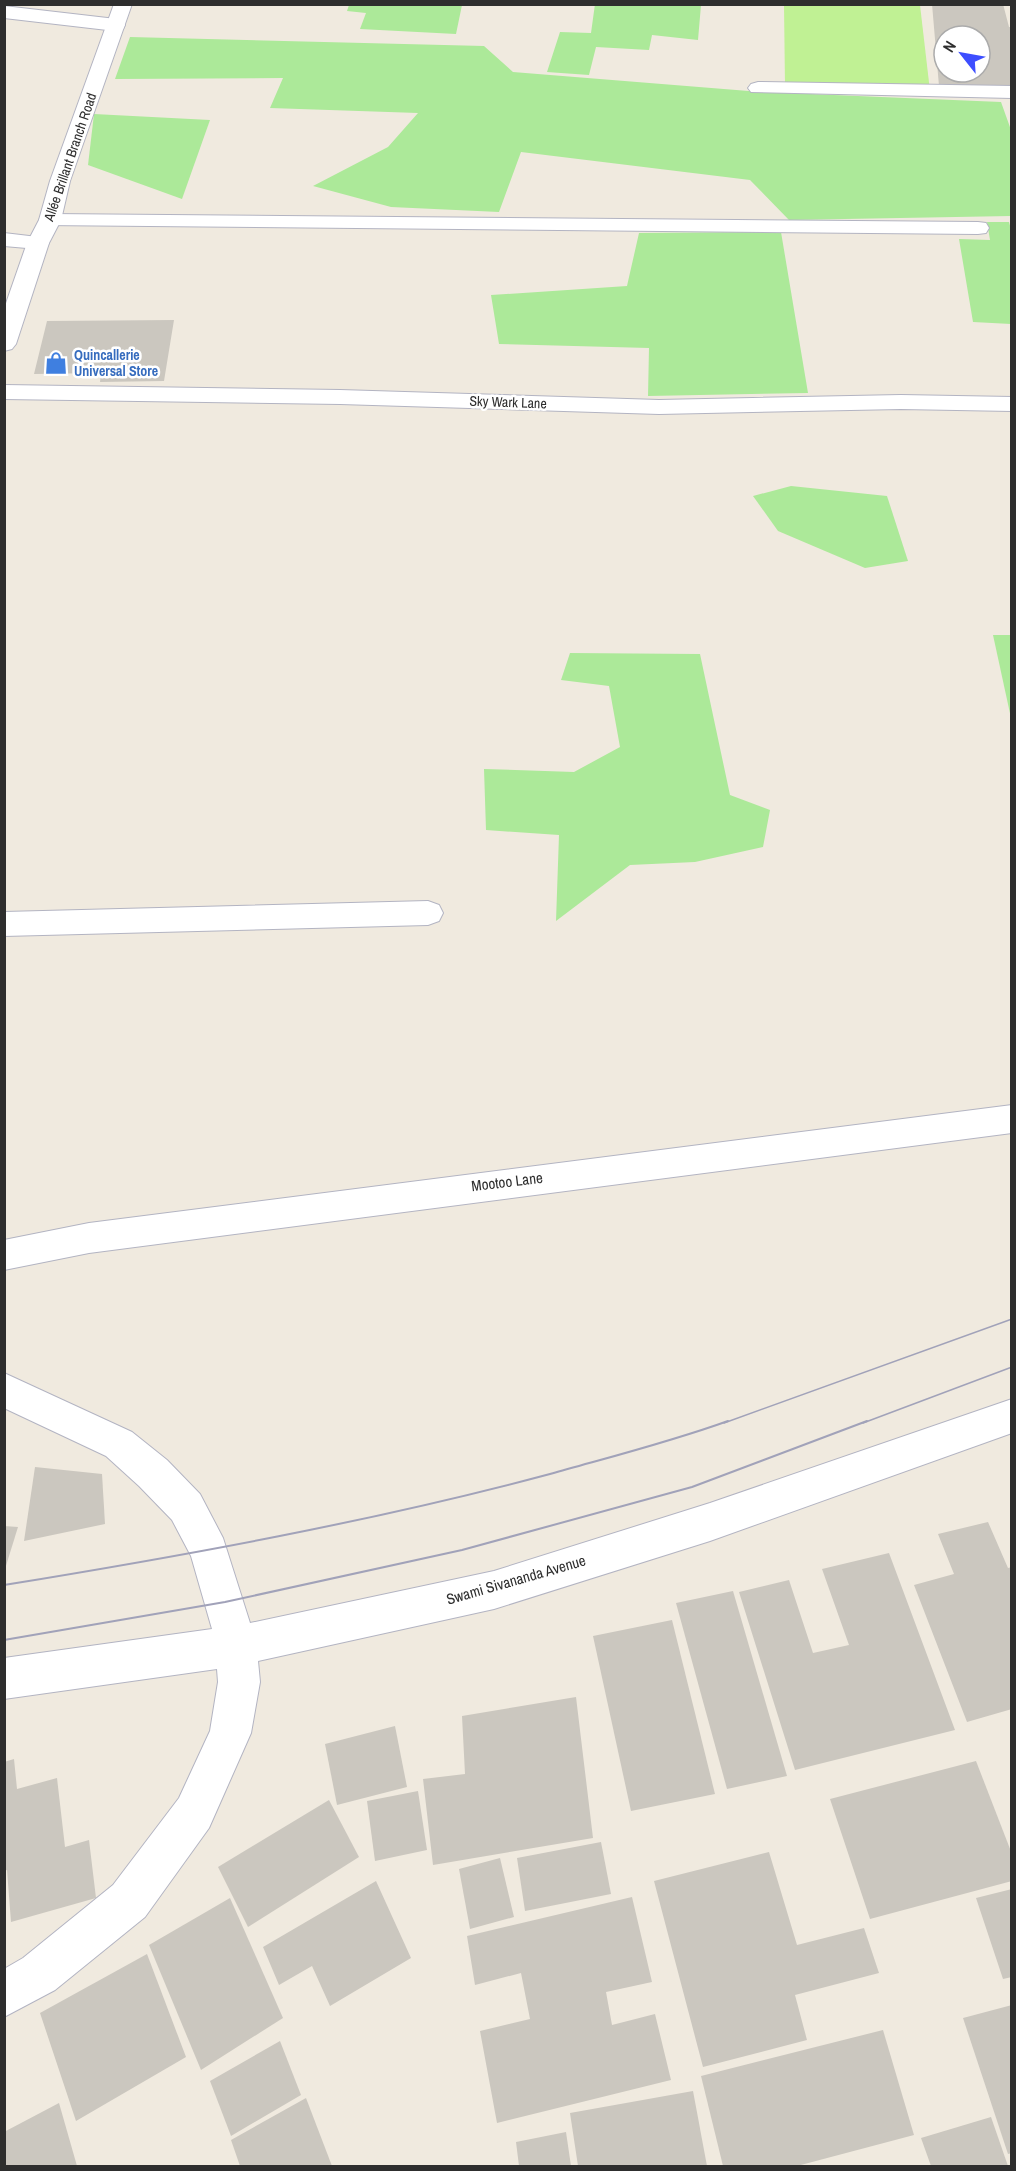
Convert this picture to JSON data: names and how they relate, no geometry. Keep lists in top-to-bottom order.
{
  "streets": {
    "street": [
      "Allée Brillant Branch Road",
      "Sky Wark Lane",
      "Mootoo Lane",
      "Swami Sivananda Avenue"
    ]
  },
  "places": {
    "shop": ["Quincallerie Universal Store"]
  },
  "north": "top left"
}
